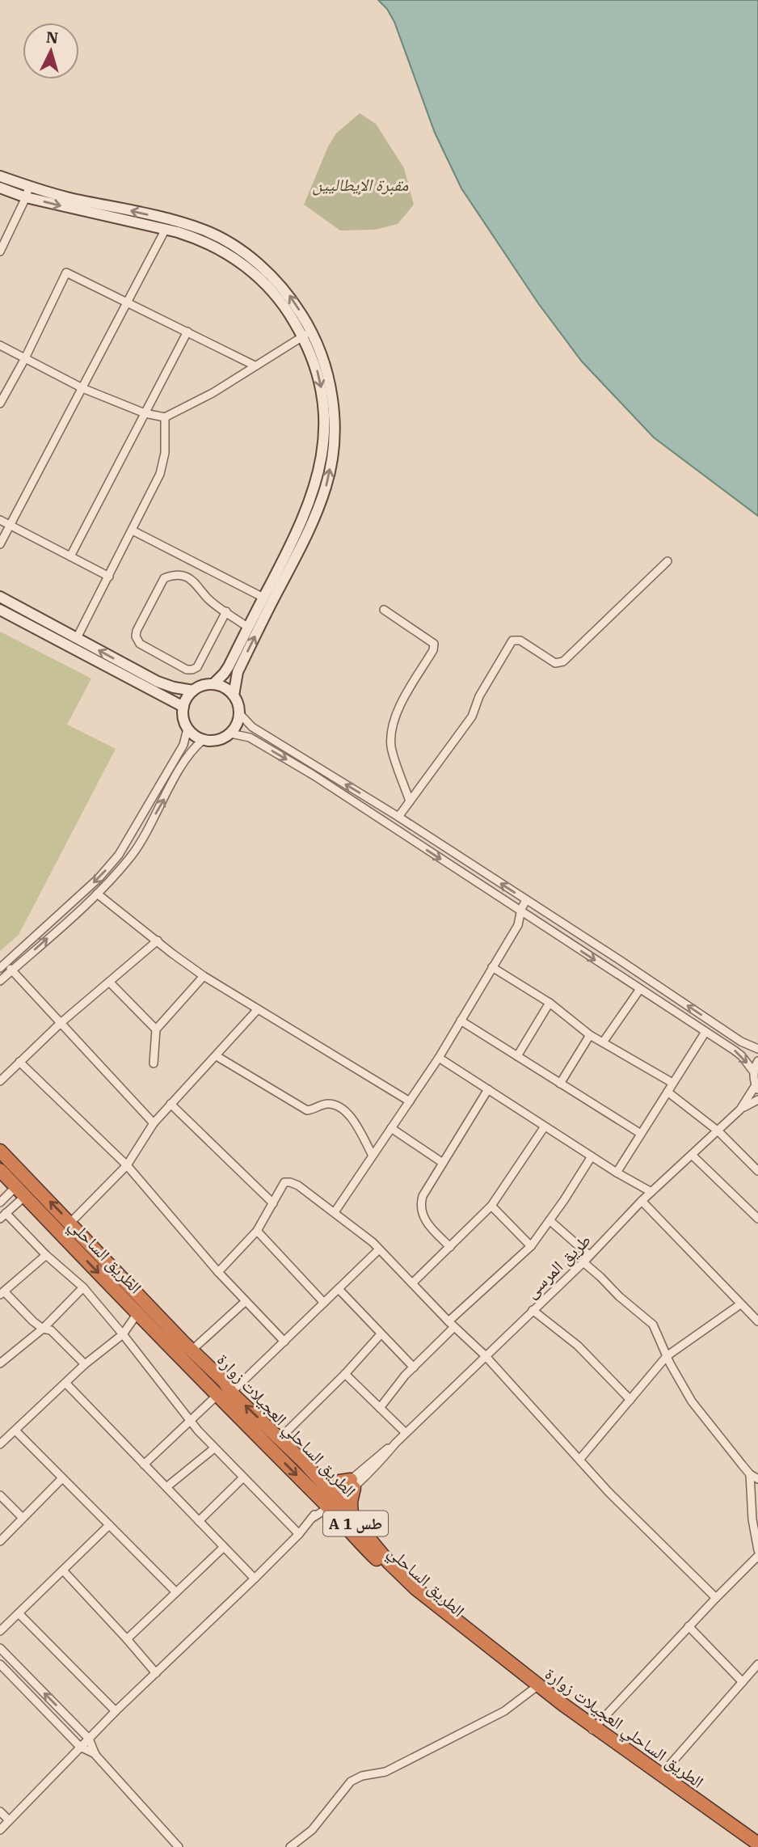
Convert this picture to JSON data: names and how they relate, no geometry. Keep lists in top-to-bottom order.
{
  "streets": {
    "highway": ["الطريق الساحلي", "الطريق الساحلي العجيلات زوارة", "A 1 طس"],
    "street": ["طريق المرسى"]
  },
  "crossings": [
    ["الطريق الساحلي", "طريق المرسى"],
    ["الطريق الساحلي", "الطريق الساحلي العجيلات زوارة"],
    ["طريق المرسى", "الطريق الساحلي العجيلات زوارة"]
  ],
  "parks": ["مقبرة الإيطاليين"],
  "north": "top"
}
